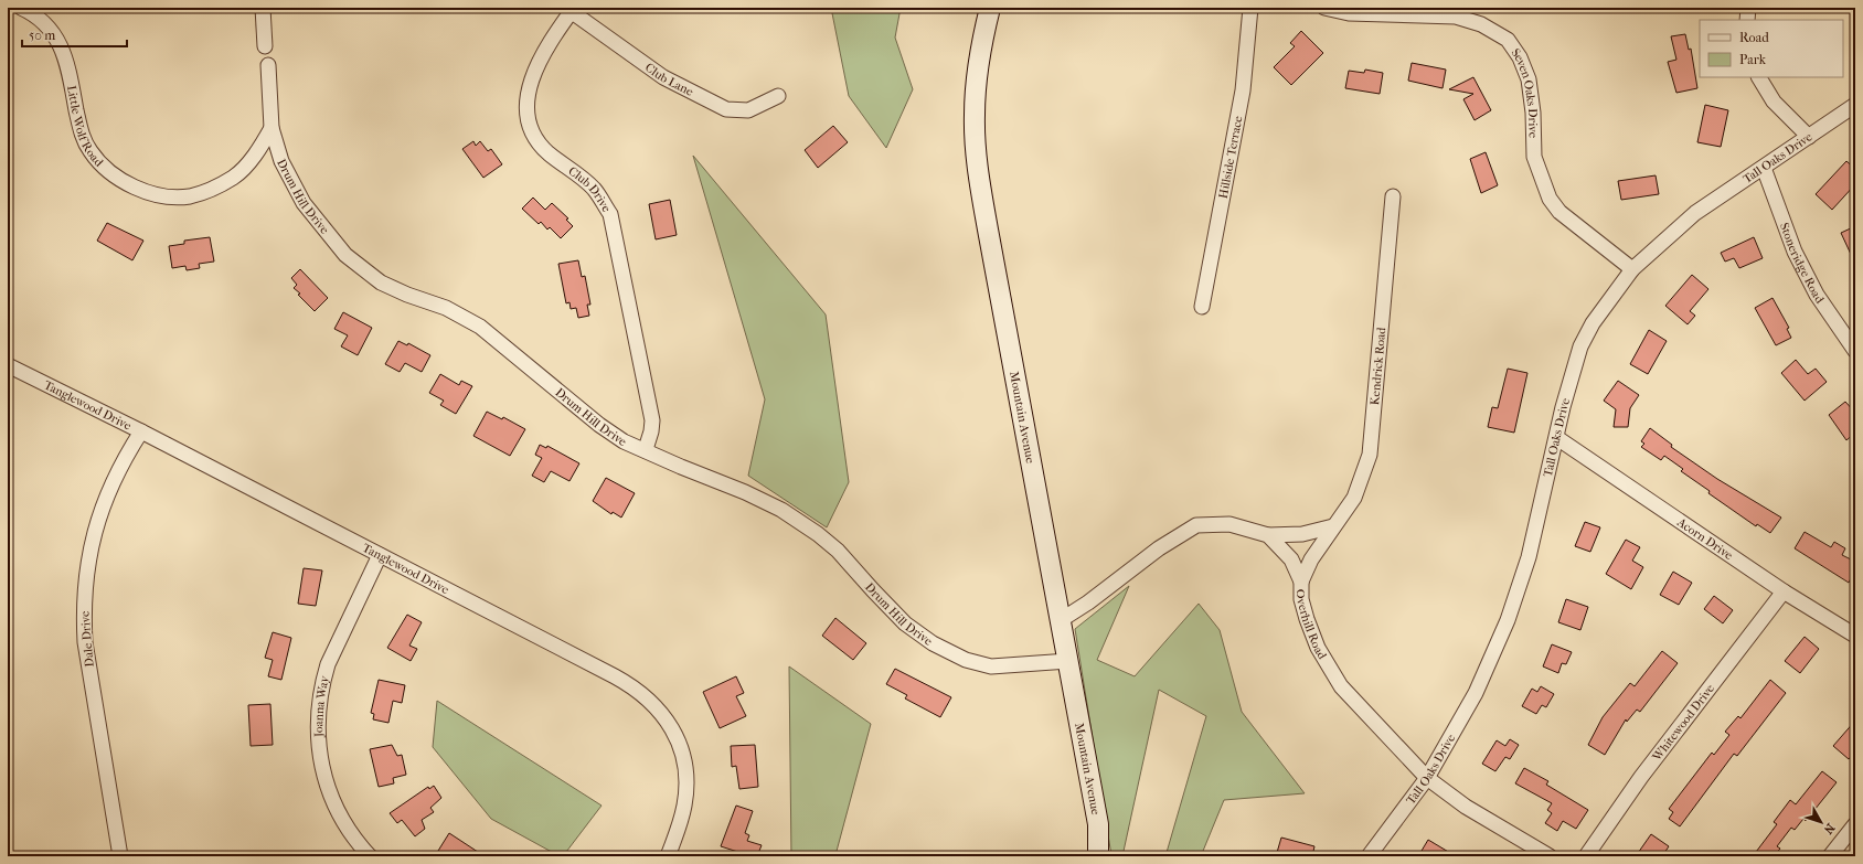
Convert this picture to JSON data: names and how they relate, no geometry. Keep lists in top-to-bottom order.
{
  "streets": {
    "main road": ["Mountain Avenue"],
    "street": [
      "Club Lane",
      "Seven Oaks Drive",
      "Little Wolf Road",
      "Hillside Terrace",
      "Tall Oaks Drive",
      "Club Drive",
      "Drum Hill Drive",
      "Stoneridge Road",
      "Kendrick Road",
      "Tanglewood Drive",
      "Acorn Drive",
      "Overhill Road",
      "Dale Drive",
      "Joanna Way",
      "Whitewood Drive"
    ]
  },
  "crossings": [
    ["Club Lane", "Club Drive"],
    ["Seven Oaks Drive", "Tall Oaks Drive"],
    ["Little Wolf Road", "Drum Hill Drive"],
    ["Tall Oaks Drive", "Stoneridge Road"],
    ["Tall Oaks Drive", "Acorn Drive"],
    ["Tall Oaks Drive", "Overhill Road"],
    ["Club Drive", "Drum Hill Drive"],
    ["Drum Hill Drive", "Mountain Avenue"],
    ["Kendrick Road", "Overhill Road"],
    ["Tanglewood Drive", "Dale Drive"],
    ["Tanglewood Drive", "Joanna Way"],
    ["Acorn Drive", "Whitewood Drive"]
  ],
  "legend": ["Road", "Park"],
  "scale_bar": "50 m",
  "north": "bottom right"
}
